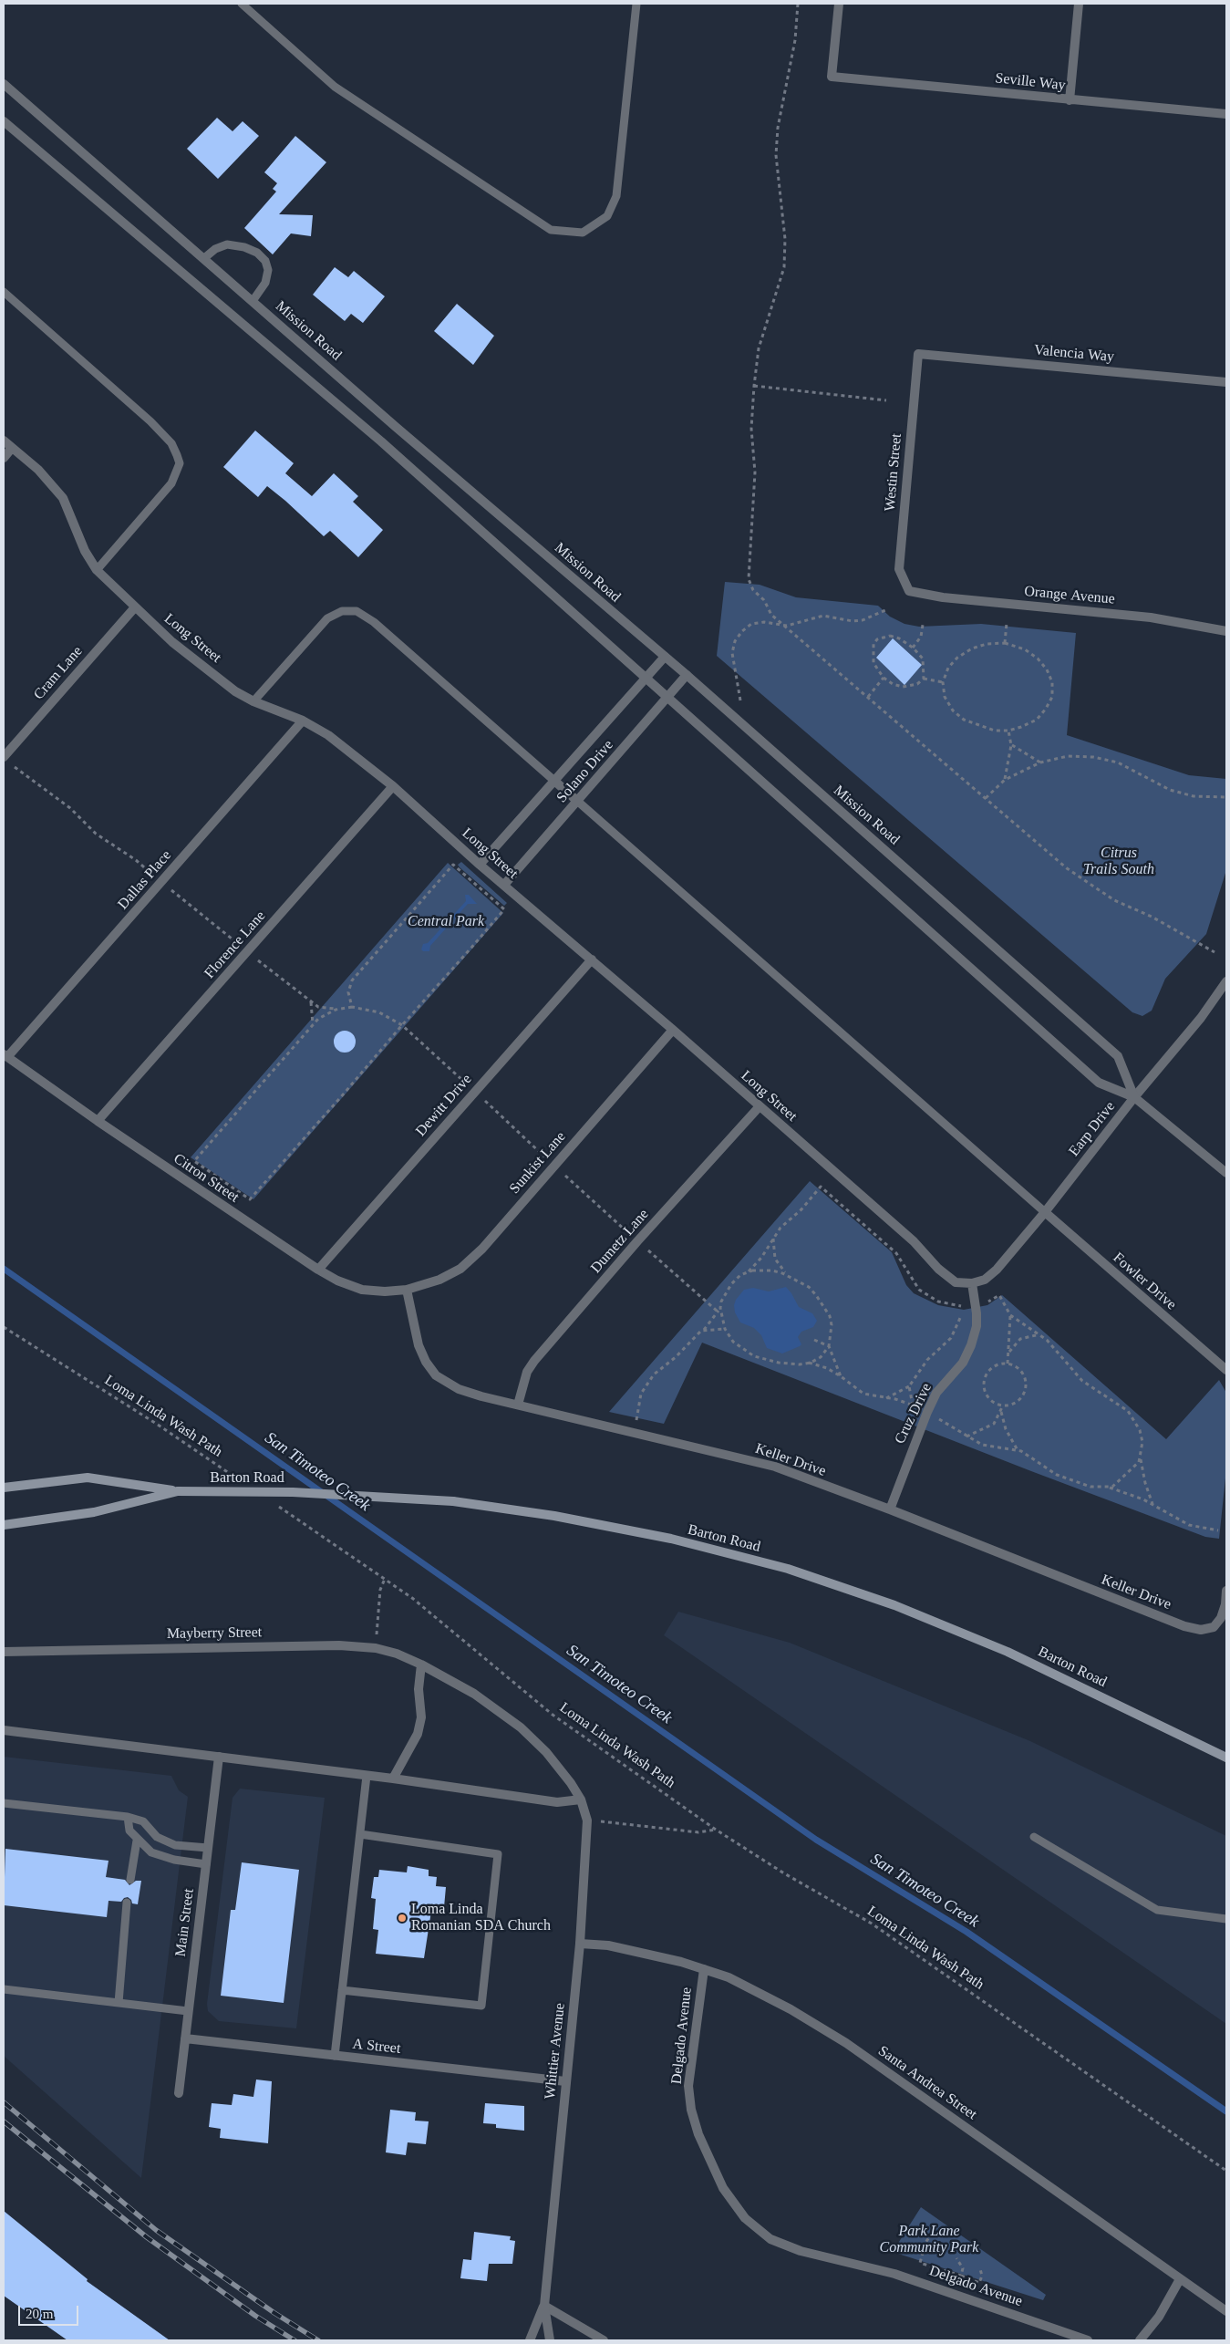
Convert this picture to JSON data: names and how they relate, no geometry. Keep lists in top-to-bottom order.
{
  "streets": {
    "main road": ["Barton Road"],
    "street": [
      "Seville Way",
      "Mission Road",
      "Valencia Way",
      "Westin Street",
      "Orange Avenue",
      "Long Street",
      "Cram Lane",
      "Solano Drive",
      "Dallas Place",
      "Florence Lane",
      "Dewitt Drive",
      "Earp Drive",
      "Sunkist Lane",
      "Citron Street",
      "Dumetz Lane",
      "Fowler Drive",
      "Cruz Drive",
      "Keller Drive",
      "Mayberry Street",
      "Main Street",
      "Delgado Avenue",
      "A Street",
      "Whittier Avenue",
      "Santa Andrea Street"
    ],
    "path": ["Loma Linda Wash Path"]
  },
  "crossings": [
    ["Mission Road", "Solano Drive"],
    ["Mission Road", "Earp Drive"],
    ["Valencia Way", "Westin Street"],
    ["Westin Street", "Orange Avenue"],
    ["Long Street", "Cram Lane"],
    ["Long Street", "Solano Drive"],
    ["Long Street", "Dallas Place"],
    ["Long Street", "Florence Lane"],
    ["Long Street", "Dewitt Drive"],
    ["Long Street", "Earp Drive"],
    ["Long Street", "Sunkist Lane"],
    ["Long Street", "Dumetz Lane"],
    ["Long Street", "Cruz Drive"],
    ["Dallas Place", "Citron Street"],
    ["Florence Lane", "Citron Street"],
    ["Dewitt Drive", "Citron Street"],
    ["Earp Drive", "Fowler Drive"],
    ["Earp Drive", "Cruz Drive"],
    ["Sunkist Lane", "Citron Street"],
    ["Sunkist Lane", "Keller Drive"],
    ["Citron Street", "Keller Drive"],
    ["Dumetz Lane", "Keller Drive"],
    ["Cruz Drive", "Keller Drive"],
    ["Mayberry Street", "Whittier Avenue"],
    ["Main Street", "A Street"],
    ["Delgado Avenue", "Santa Andrea Street"],
    ["A Street", "Whittier Avenue"],
    ["Whittier Avenue", "Santa Andrea Street"]
  ],
  "water": ["San Timoteo Creek"],
  "parks": ["Citrus Trails South", "Central Park", "Park Lane Community Park"],
  "places": ["Loma Linda Romanian SDA Church"],
  "scale_bar": "20 m"
}
